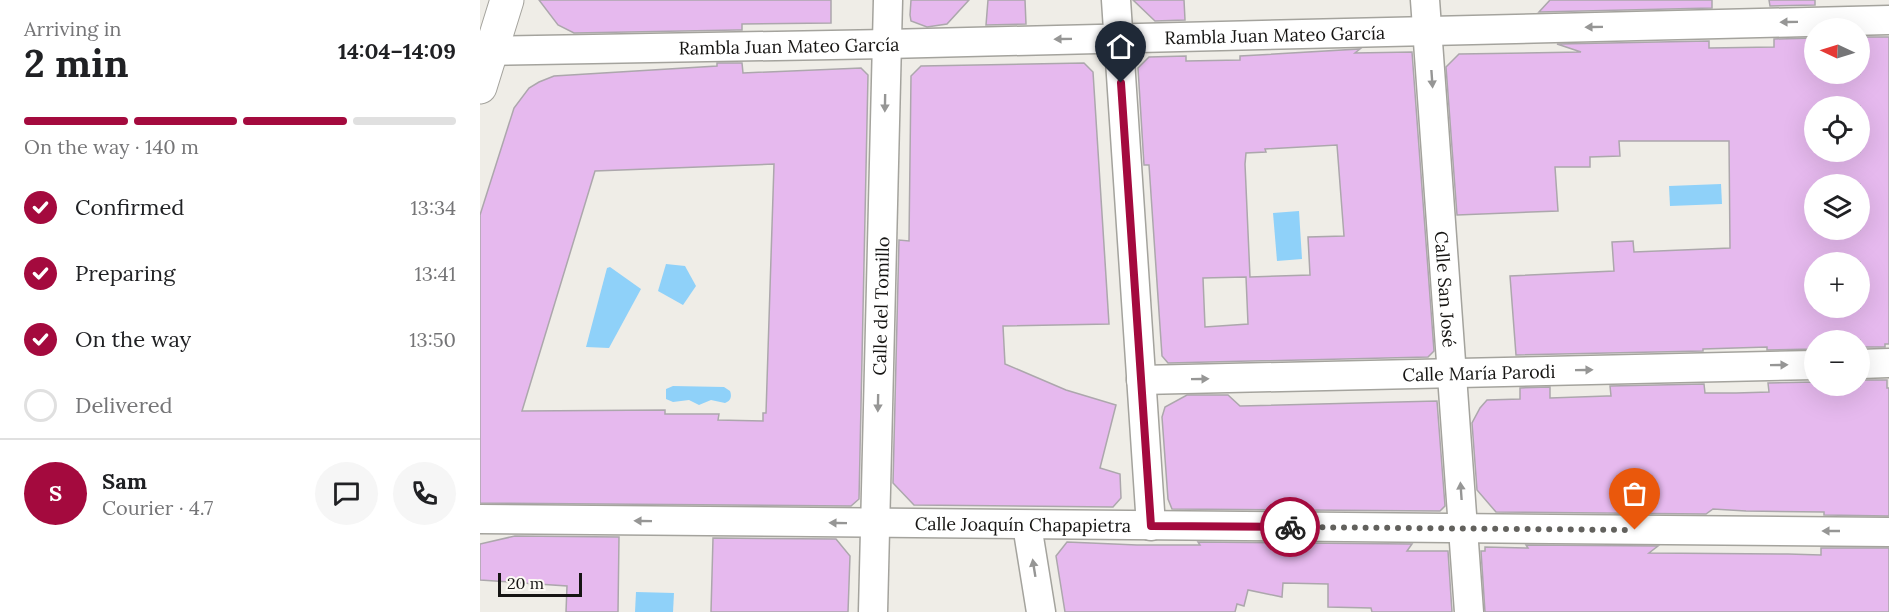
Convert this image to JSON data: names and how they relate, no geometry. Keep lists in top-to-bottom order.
{
  "streets": {
    "street": [
      "Rambla Juan Mateo García",
      "Calle San José",
      "Calle del Tomillo",
      "Calle María Parodi",
      "Calle Joaquín Chapapietra"
    ]
  },
  "crossings": [
    ["Rambla Juan Mateo García", "Calle San José"],
    ["Rambla Juan Mateo García", "Calle del Tomillo"],
    ["Calle San José", "Calle María Parodi"],
    ["Calle San José", "Calle Joaquín Chapapietra"],
    ["Calle del Tomillo", "Calle Joaquín Chapapietra"]
  ],
  "one_way": ["Rambla Juan Mateo García", "Calle María Parodi", "Calle Joaquín Chapapietra"],
  "scale_bar": "20 m",
  "north": "left",
  "page": {
    "heading": ["2 min", "Arriving in", "14:04–14:09"],
    "panel": ["Sam", "Courier · 4.7"],
    "map_buttons": ["+", "−"],
    "bar": "On the way · 140 m",
    "list": [
      ["Confirmed", "13:34"],
      ["Preparing", "13:41"],
      ["On the way", "13:50"],
      "Delivered"
    ],
    "round": "S",
    "scale": "20 m"
  }
}
